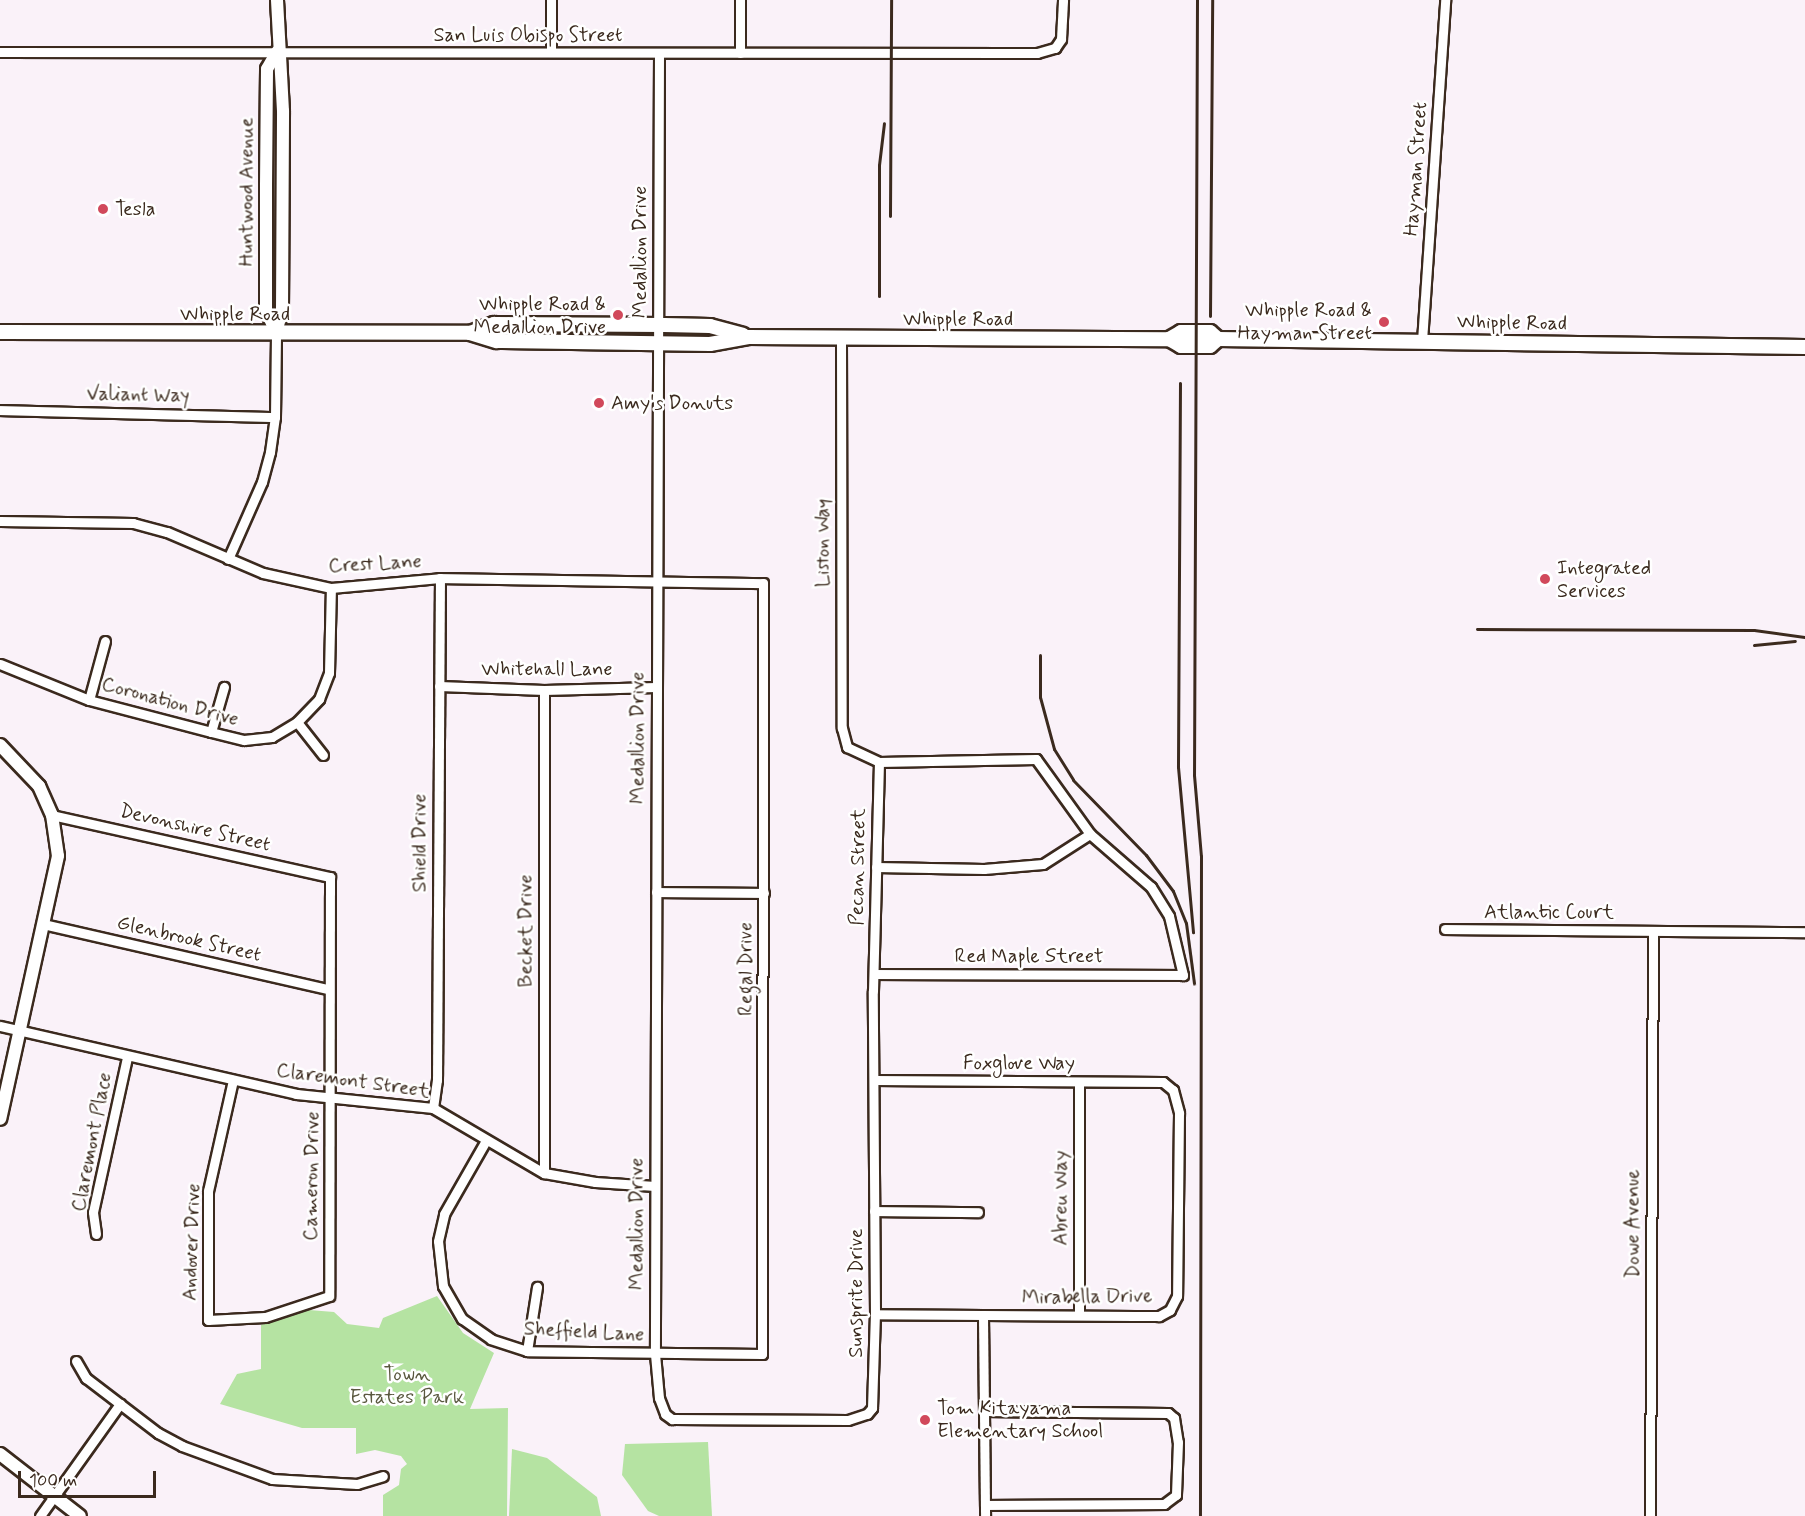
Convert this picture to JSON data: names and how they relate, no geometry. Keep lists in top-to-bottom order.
{
  "streets": {
    "main road": ["Whipple Road"],
    "street": [
      "San Luis Obispo Street",
      "Hayman Street",
      "Huntwood Avenue",
      "Medallion Drive",
      "Valiant Way",
      "Liston Way",
      "Crest Lane",
      "Whitehall Lane",
      "Coronation Drive",
      "Devonshire Street",
      "Shield Drive",
      "Pecan Street",
      "Atlantic Court",
      "Becket Drive",
      "Glenbrook Street",
      "Red Maple Street",
      "Regal Drive",
      "Foxglove Way",
      "Claremont Street",
      "Claremont Place",
      "Cameron Drive",
      "Abreu Way",
      "Dowe Avenue",
      "Andover Drive",
      "Sunsprite Drive",
      "Mirabella Drive",
      "Sheffield Lane"
    ]
  },
  "crossings": [
    ["San Luis Obispo Street", "Huntwood Avenue"],
    ["San Luis Obispo Street", "Medallion Drive"],
    ["Hayman Street", "Whipple Road"],
    ["Huntwood Avenue", "Whipple Road"],
    ["Huntwood Avenue", "Valiant Way"],
    ["Huntwood Avenue", "Crest Lane"],
    ["Medallion Drive", "Whipple Road"],
    ["Medallion Drive", "Crest Lane"],
    ["Medallion Drive", "Whitehall Lane"],
    ["Medallion Drive", "Claremont Street"],
    ["Medallion Drive", "Sunsprite Drive"],
    ["Medallion Drive", "Sheffield Lane"],
    ["Whipple Road", "Liston Way"],
    ["Liston Way", "Pecan Street"],
    ["Crest Lane", "Coronation Drive"],
    ["Crest Lane", "Shield Drive"],
    ["Crest Lane", "Regal Drive"],
    ["Whitehall Lane", "Shield Drive"],
    ["Whitehall Lane", "Becket Drive"],
    ["Devonshire Street", "Cameron Drive"],
    ["Shield Drive", "Claremont Street"],
    ["Pecan Street", "Red Maple Street"],
    ["Pecan Street", "Sunsprite Drive"],
    ["Atlantic Court", "Dowe Avenue"],
    ["Becket Drive", "Claremont Street"],
    ["Glenbrook Street", "Cameron Drive"],
    ["Red Maple Street", "Sunsprite Drive"],
    ["Regal Drive", "Sheffield Lane"],
    ["Foxglove Way", "Abreu Way"],
    ["Foxglove Way", "Sunsprite Drive"],
    ["Foxglove Way", "Mirabella Drive"],
    ["Claremont Street", "Claremont Place"],
    ["Claremont Street", "Cameron Drive"],
    ["Claremont Street", "Andover Drive"],
    ["Claremont Street", "Sheffield Lane"],
    ["Cameron Drive", "Andover Drive"],
    ["Abreu Way", "Mirabella Drive"],
    ["Sunsprite Drive", "Mirabella Drive"]
  ],
  "parks": ["Town Estates Park"],
  "places": [
    "Tesla",
    "Whipple Road & Medallion Drive",
    "Whipple Road & Hayman Street",
    "Amy's Donuts",
    "Integrated Services",
    "Tom Kitayama Elementary School"
  ],
  "scale_bar": "100 m"
}
